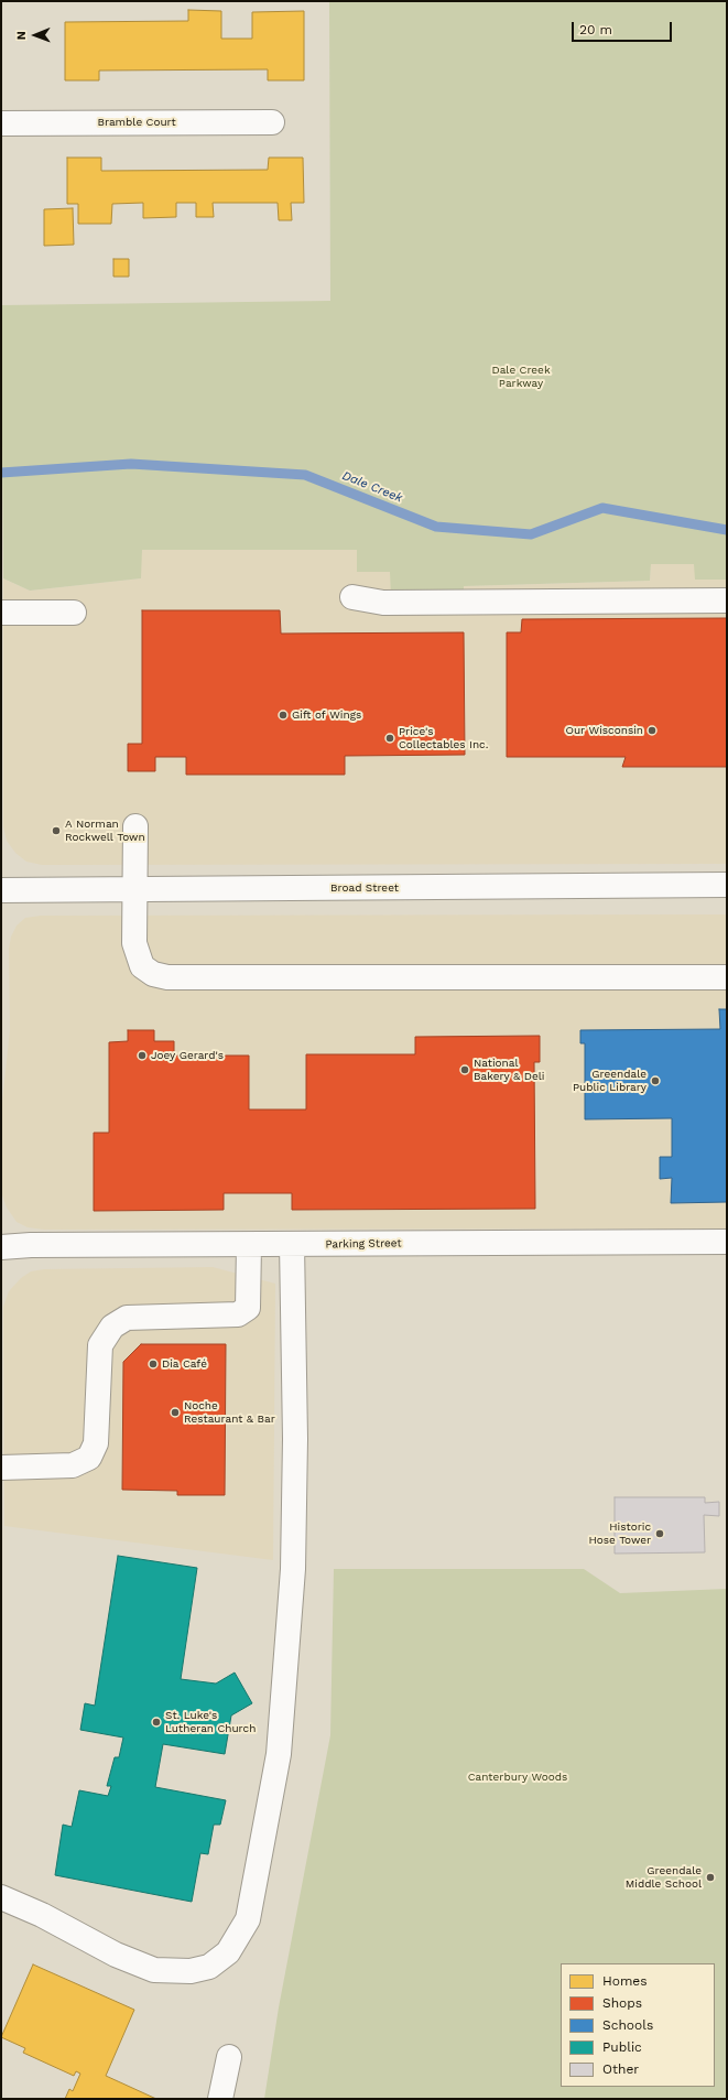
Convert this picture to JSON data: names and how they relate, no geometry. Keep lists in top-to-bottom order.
{
  "streets": {
    "street": ["Bramble Court", "Broad Street", "Parking Street"]
  },
  "water": ["Dale Creek"],
  "parks": ["Dale Creek Parkway", "Canterbury Woods"],
  "places": [
    "Gift of Wings",
    "Our Wisconsin",
    "Price's Collectables Inc.",
    "A Norman Rockwell Town",
    "Joey Gerard's",
    "National Bakery & Deli",
    "Greendale Public Library",
    "Dia Café",
    "Noche Restaurant & Bar",
    "Historic Hose Tower",
    "St. Luke's Lutheran Church",
    "Greendale Middle School"
  ],
  "legend": [
    "Homes",
    "Shops",
    "Schools",
    "Public",
    "Other"
  ],
  "scale_bar": "20 m",
  "north": "left"
}
